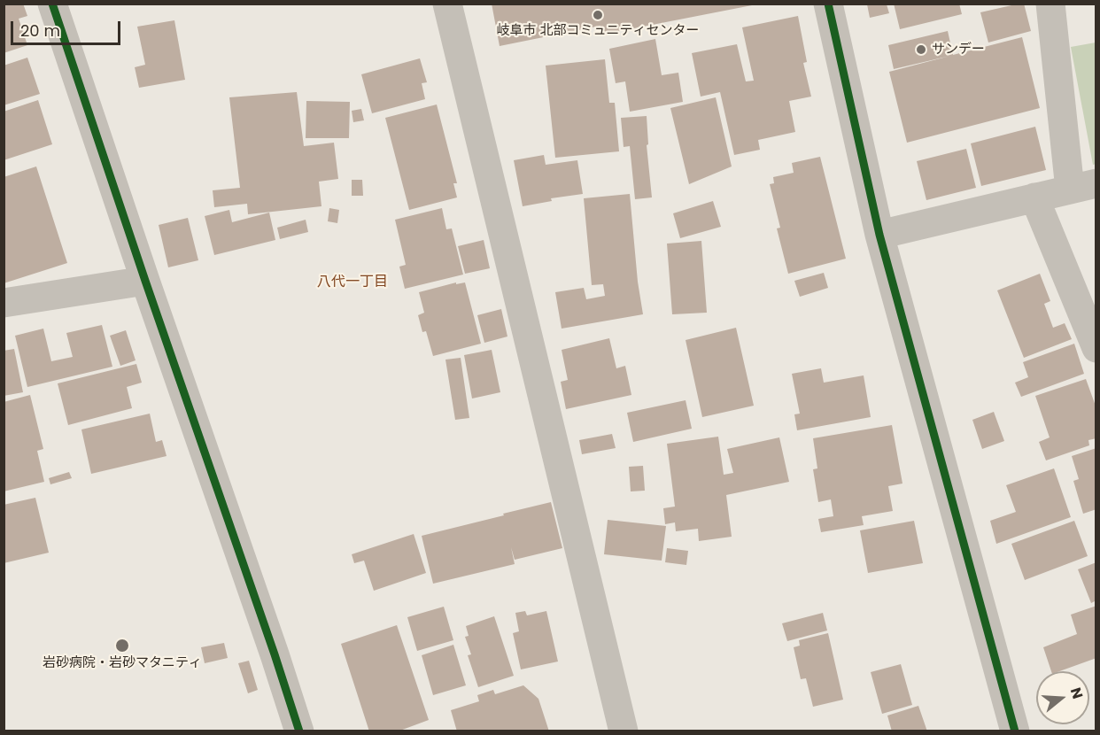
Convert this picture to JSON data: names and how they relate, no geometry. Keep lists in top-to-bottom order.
{
  "districts": ["八代一丁目"],
  "places": ["岐阜市 北部コミュニティセンター", "サンデー", "岩砂病院・岩砂マタニティ"],
  "scale_bar": "20 m",
  "north": "right"
}
